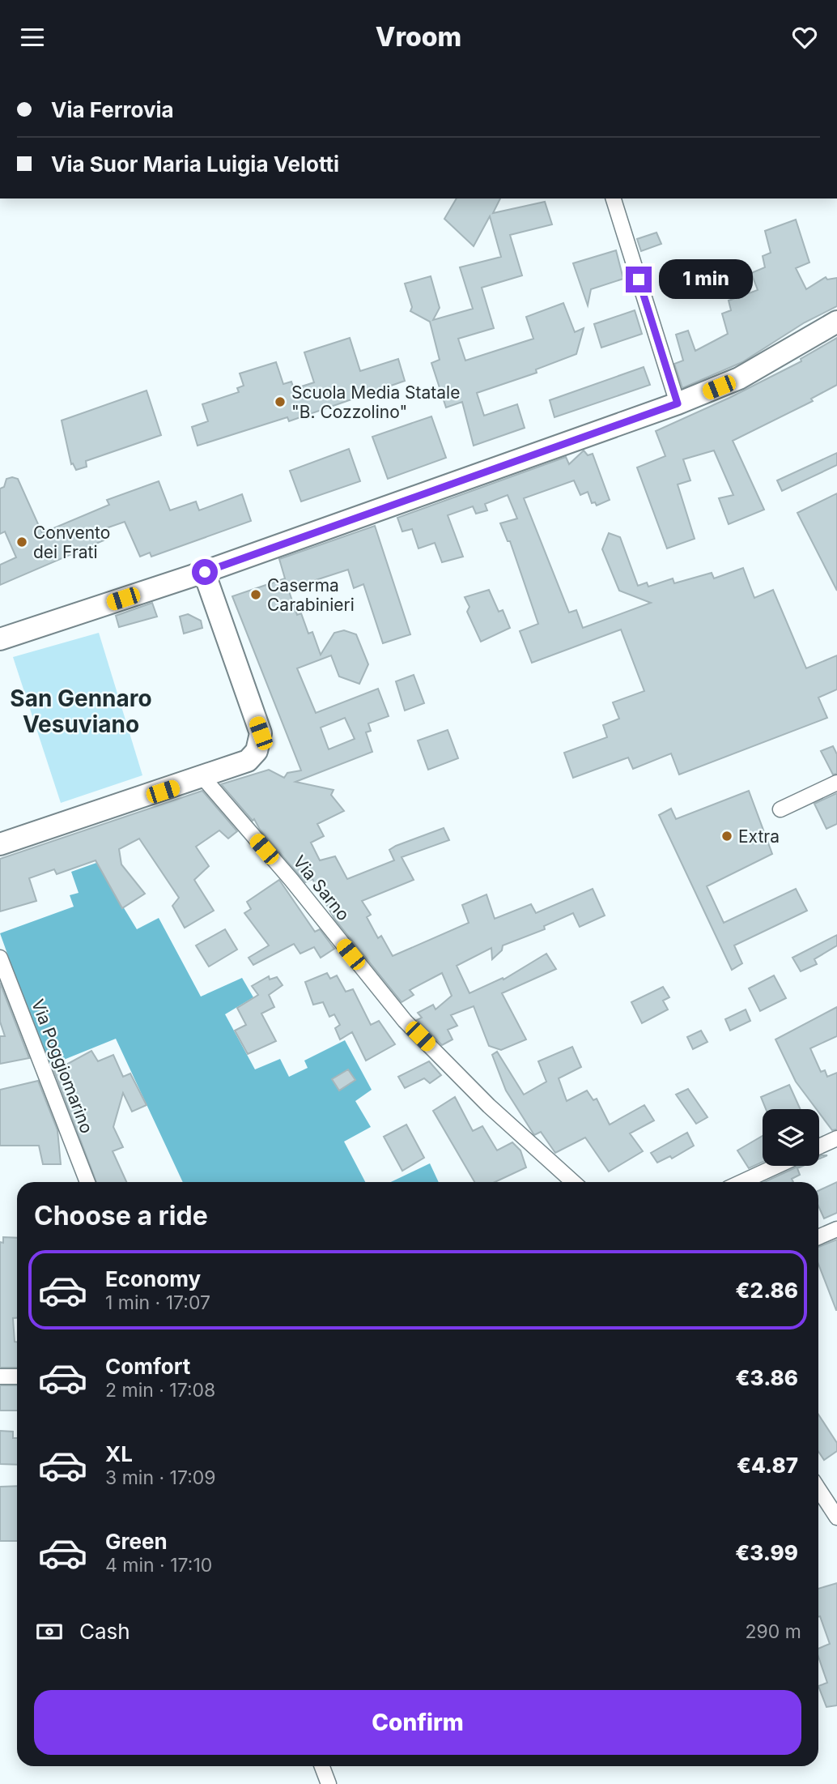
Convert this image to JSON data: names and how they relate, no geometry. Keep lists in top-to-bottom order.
{
  "streets": {
    "street": ["Via Sarno", "Via Poggiomarino"]
  },
  "districts": ["San Gennaro Vesuviano"],
  "places": [
    "Scuola Media Statale \"B. Cozzolino\"",
    "Convento dei Frati",
    "Caserma Carabinieri",
    "Extra"
  ],
  "page": {
    "header": "Vroom",
    "banner": ["Via Ferrovia", "Via Suor Maria Luigia Velotti"],
    "bubble": "1 min",
    "heading": "Choose a ride",
    "list": [
      {
        "name": "Economy",
        "note": "1 min · 17:07",
        "value": "€2.86"
      },
      {
        "name": "Comfort",
        "note": "2 min · 17:08",
        "value": "€3.86"
      },
      {
        "name": "XL",
        "note": "3 min · 17:09",
        "value": "€4.87"
      },
      {
        "name": "Green",
        "note": "4 min · 17:10",
        "value": "€3.99"
      }
    ],
    "pay": ["Cash", "290 m"],
    "buttons": "Confirm"
  }
}
